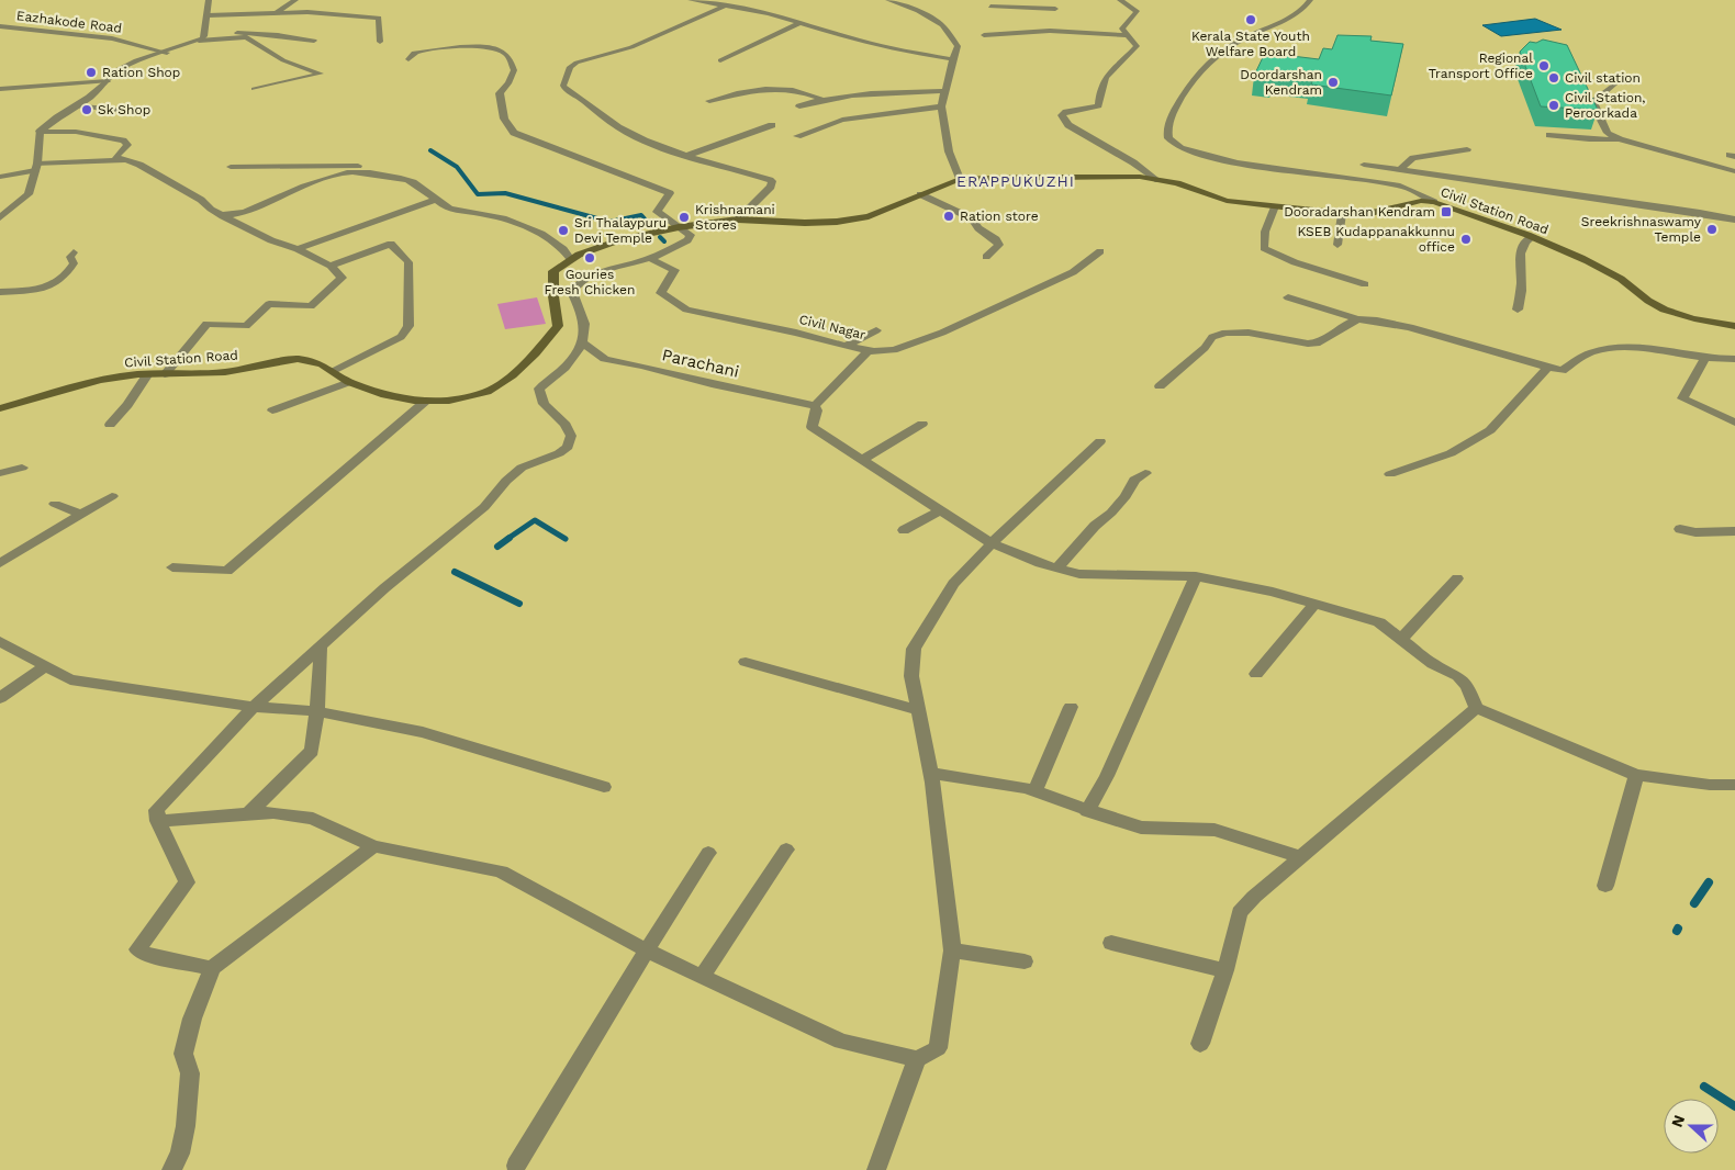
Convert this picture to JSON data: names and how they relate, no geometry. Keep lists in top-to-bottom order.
{
  "streets": {
    "main road": ["Civil Station Road"],
    "street": ["Eazhakode Road", "Civil Nagar", "Parachani"]
  },
  "districts": ["ERAPPUKUZHI"],
  "places": {
    "other": [
      "Kerala State Youth Welfare Board",
      "Regional Transport Office",
      "Ration Shop",
      "Civil station",
      "Doordarshan Kendram",
      "Civil Station, Peroorkada",
      "Sk Shop",
      "Ration store",
      "Krishnamani Stores",
      "Sreekrishnaswamy Temple",
      "Sri Thalaypuru Devi Temple",
      "KSEB Kudappanakkunnu office",
      "Gouries Fresh Chicken"
    ],
    "transit": ["Dooradarshan Kendram"]
  },
  "north": "left"
}
